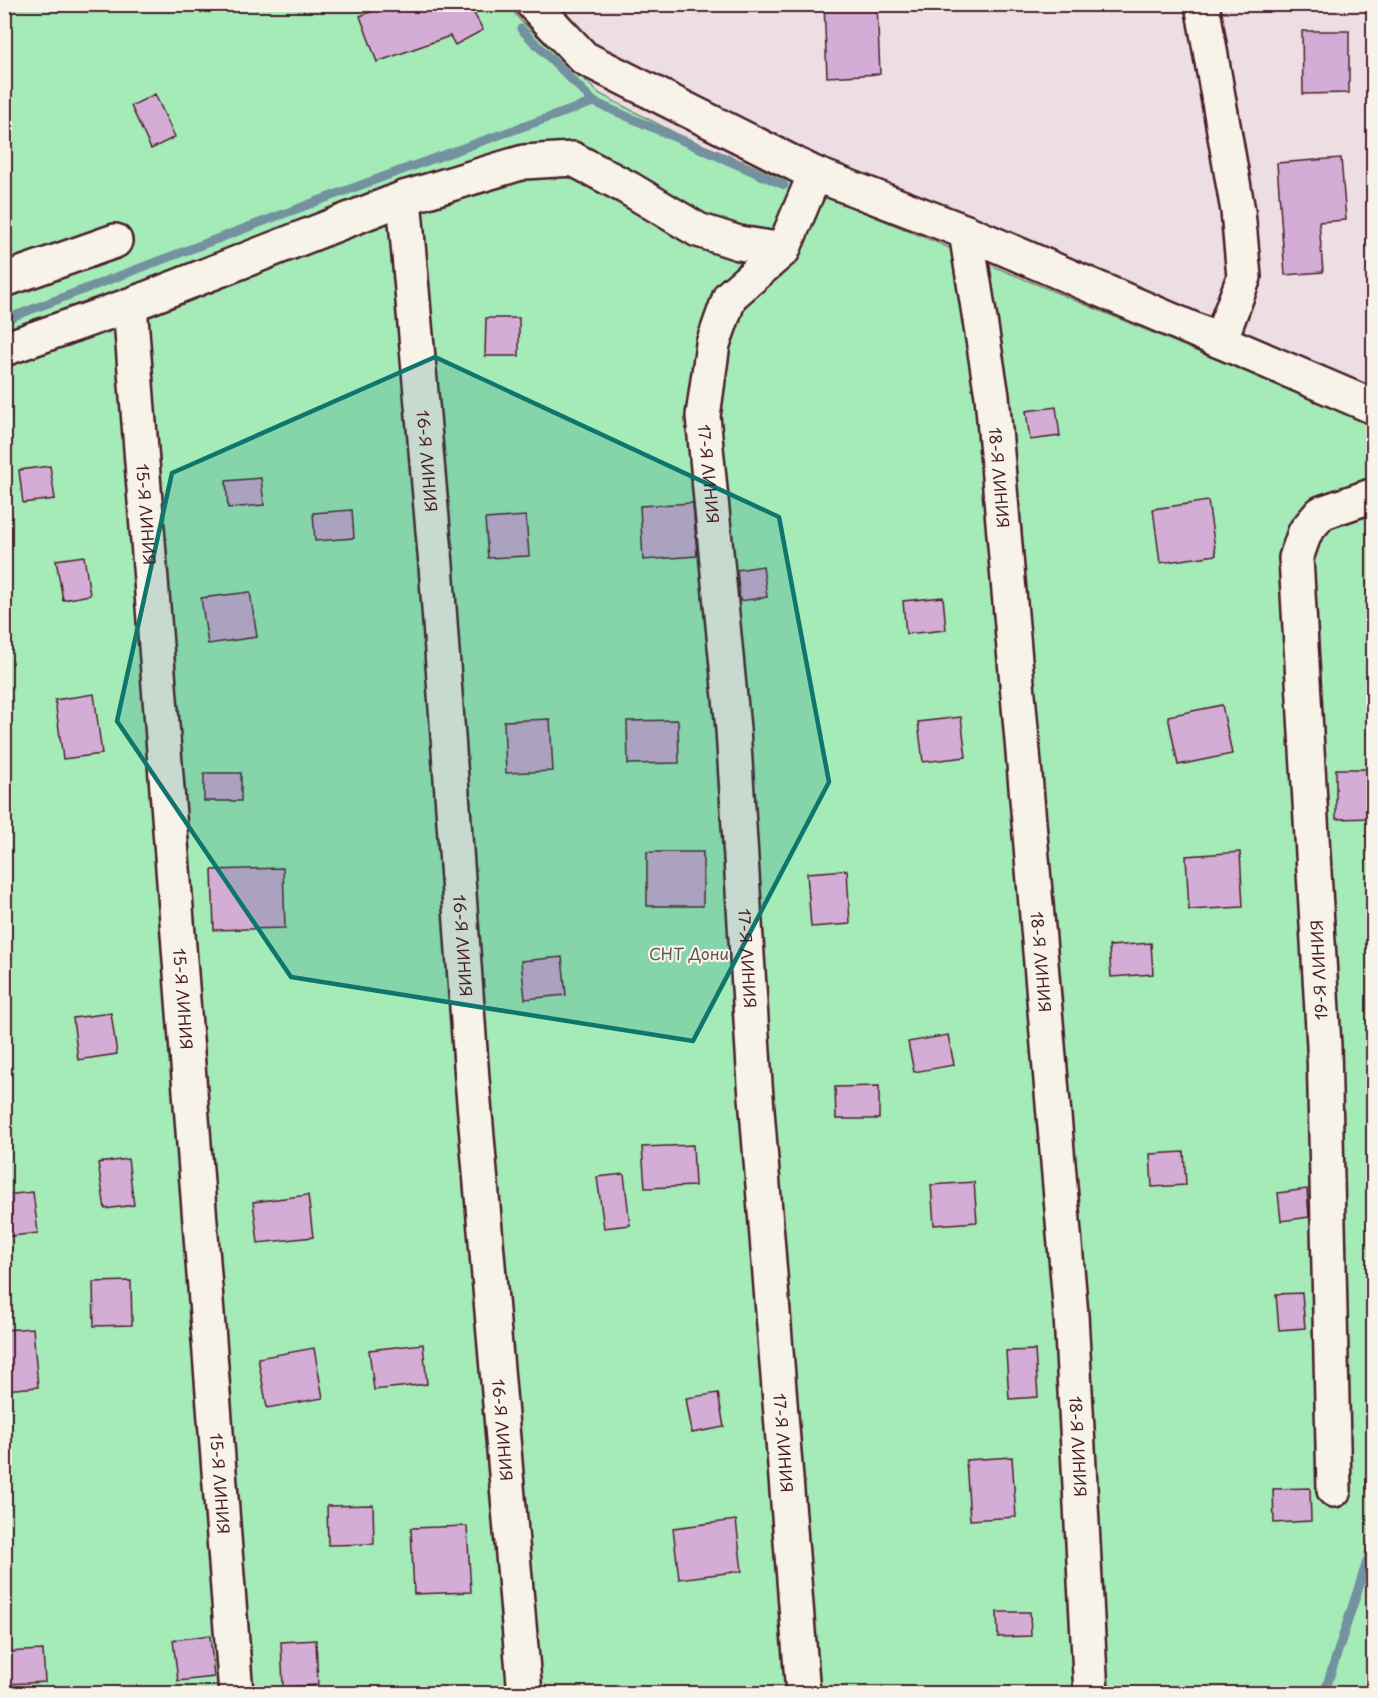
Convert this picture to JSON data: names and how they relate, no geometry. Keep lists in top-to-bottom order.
{
  "streets": {
    "street": [
      "16-Я ЛИНИЯ",
      "17-Я ЛИНИЯ",
      "18-Я ЛИНИЯ",
      "15-Я ЛИНИЯ",
      "19-Я ЛИНИЯ"
    ]
  },
  "parks": ["СНТ Дони"]
}
